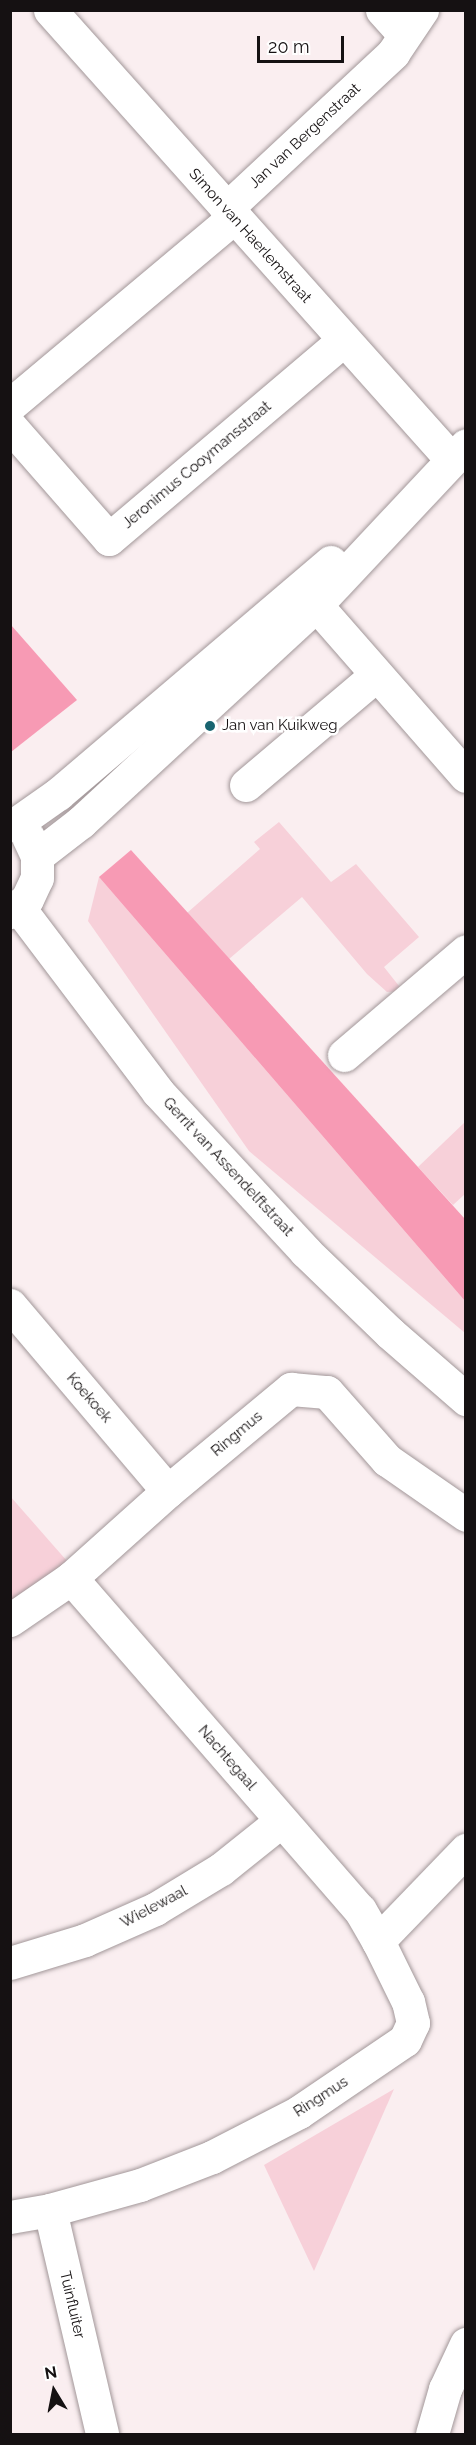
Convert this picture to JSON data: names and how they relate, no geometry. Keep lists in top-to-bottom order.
{
  "streets": {
    "street": [
      "Jan van Bergenstraat",
      "Simon van Haerlemstraat",
      "Jeronimus Cooymansstraat",
      "Gerrit van Assendelftstraat",
      "Koekoek",
      "Ringmus",
      "Nachtegaal",
      "Wielewaal",
      "Tuinfluiter"
    ]
  },
  "crossings": [
    ["Jan van Bergenstraat", "Simon van Haerlemstraat"],
    ["Simon van Haerlemstraat", "Jeronimus Cooymansstraat"],
    ["Koekoek", "Ringmus"],
    ["Ringmus", "Nachtegaal"],
    ["Ringmus", "Tuinfluiter"],
    ["Nachtegaal", "Wielewaal"]
  ],
  "places": ["Jan van Kuikweg"],
  "scale_bar": "20 m",
  "north": "top"
}
